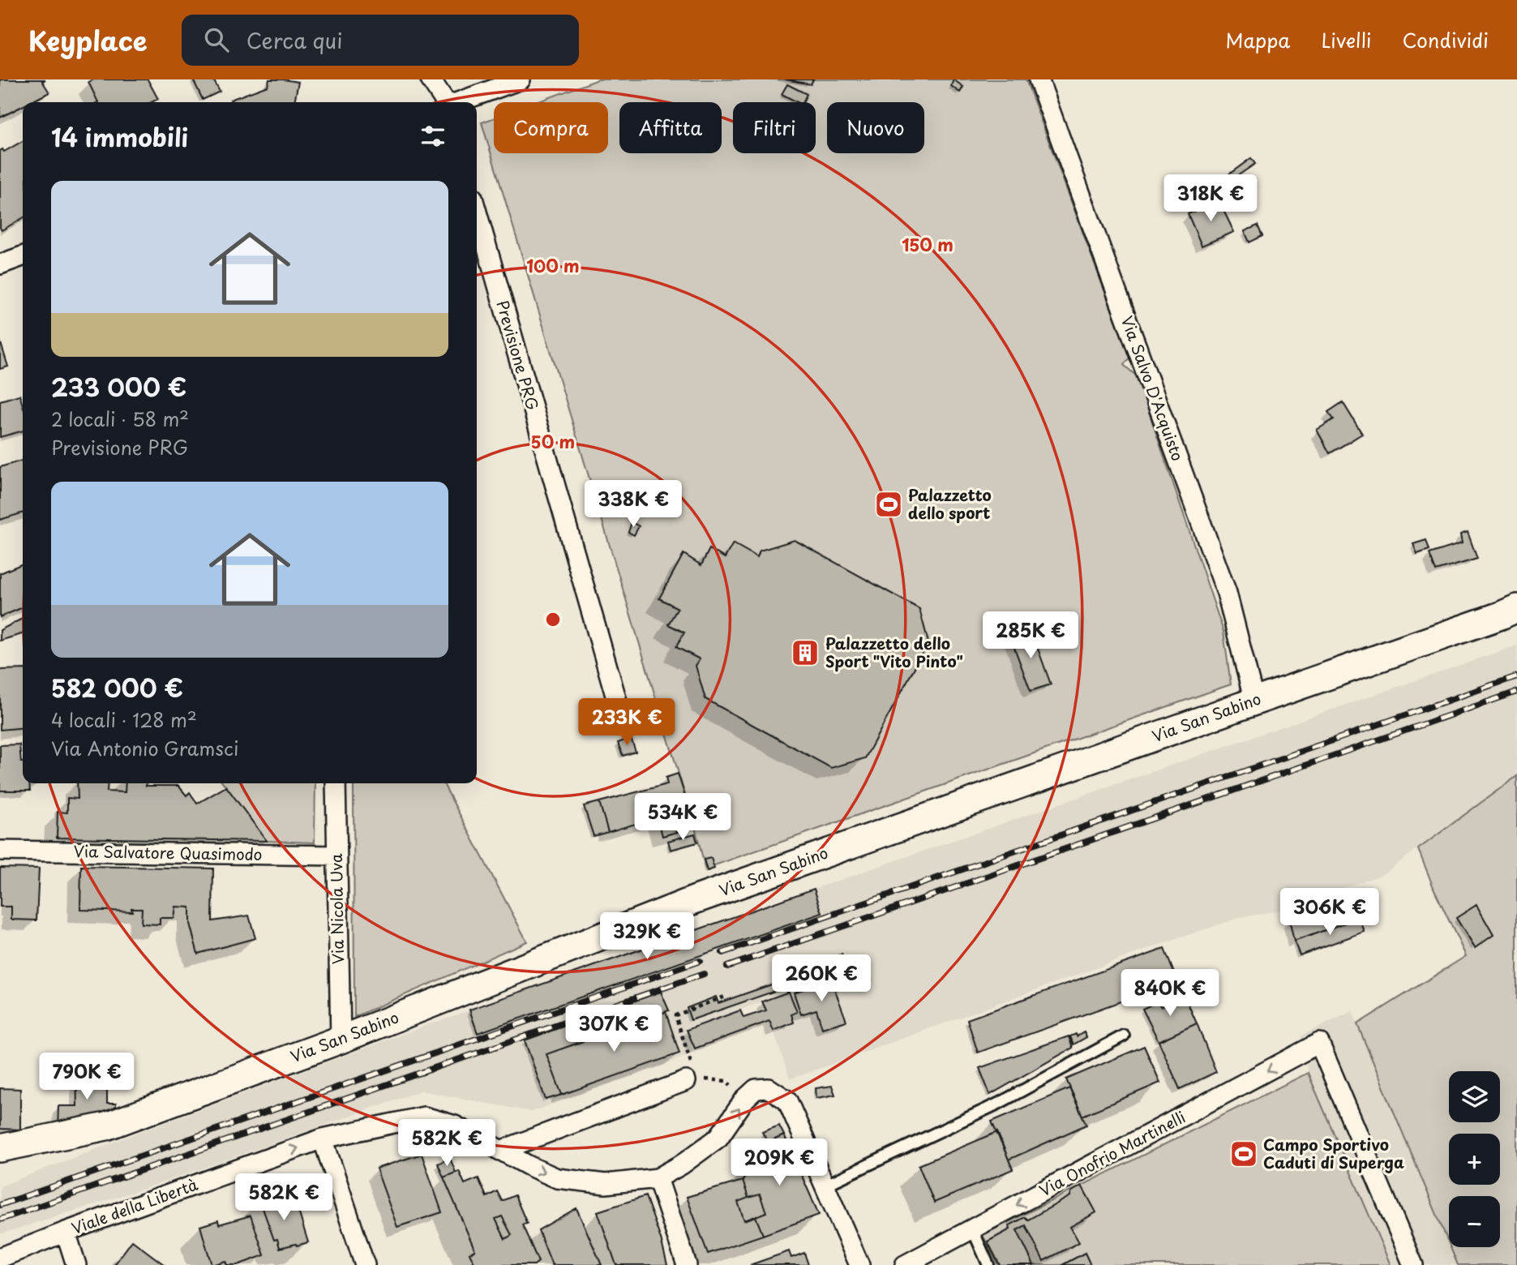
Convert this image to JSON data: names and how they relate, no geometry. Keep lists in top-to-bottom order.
{
  "streets": {
    "street": [
      "Previsione PRG",
      "Via Salvo D'Acquisto",
      "Via San Sabino",
      "Via Salvatore Quasimodo",
      "Via Nicola Uva",
      "Via Onofrio Martinelli",
      "Viale della Libertà"
    ]
  },
  "crossings": [
    ["Via Salvo D'Acquisto", "Via San Sabino"],
    ["Via San Sabino", "Via Nicola Uva"],
    ["Via Salvatore Quasimodo", "Via Nicola Uva"]
  ],
  "places": {
    "sports": ["Palazzetto dello sport", "Campo Sportivo Caduti di Superga"],
    "building": ["Palazzetto dello Sport \"Vito Pinto\""]
  },
  "page": {
    "header": "Keyplace",
    "search": "Cerca qui",
    "nav": ["Mappa", "Livelli", "Condividi"],
    "chip": [
      "Compra",
      "Affitta",
      "Filtri",
      "Nuovo"
    ],
    "heading": "14 immobili",
    "list": [
      {
        "name": "233 000 €",
        "note": "2 locali · 58 m² · Previsione PRG"
      },
      {
        "name": "582 000 €",
        "note": "4 locali · 128 m² · Via Antonio Gramsci"
      }
    ],
    "price": [
      "318K €",
      "338K €",
      "285K €",
      "233K €",
      "534K €",
      "306K €",
      "329K €",
      "260K €",
      "840K €",
      "307K €",
      "790K €",
      "582K €",
      "209K €",
      "582K €"
    ],
    "map_buttons": ["+", "−"]
  },
  "rings": ["150 m", "100 m", "50 m"]
}
